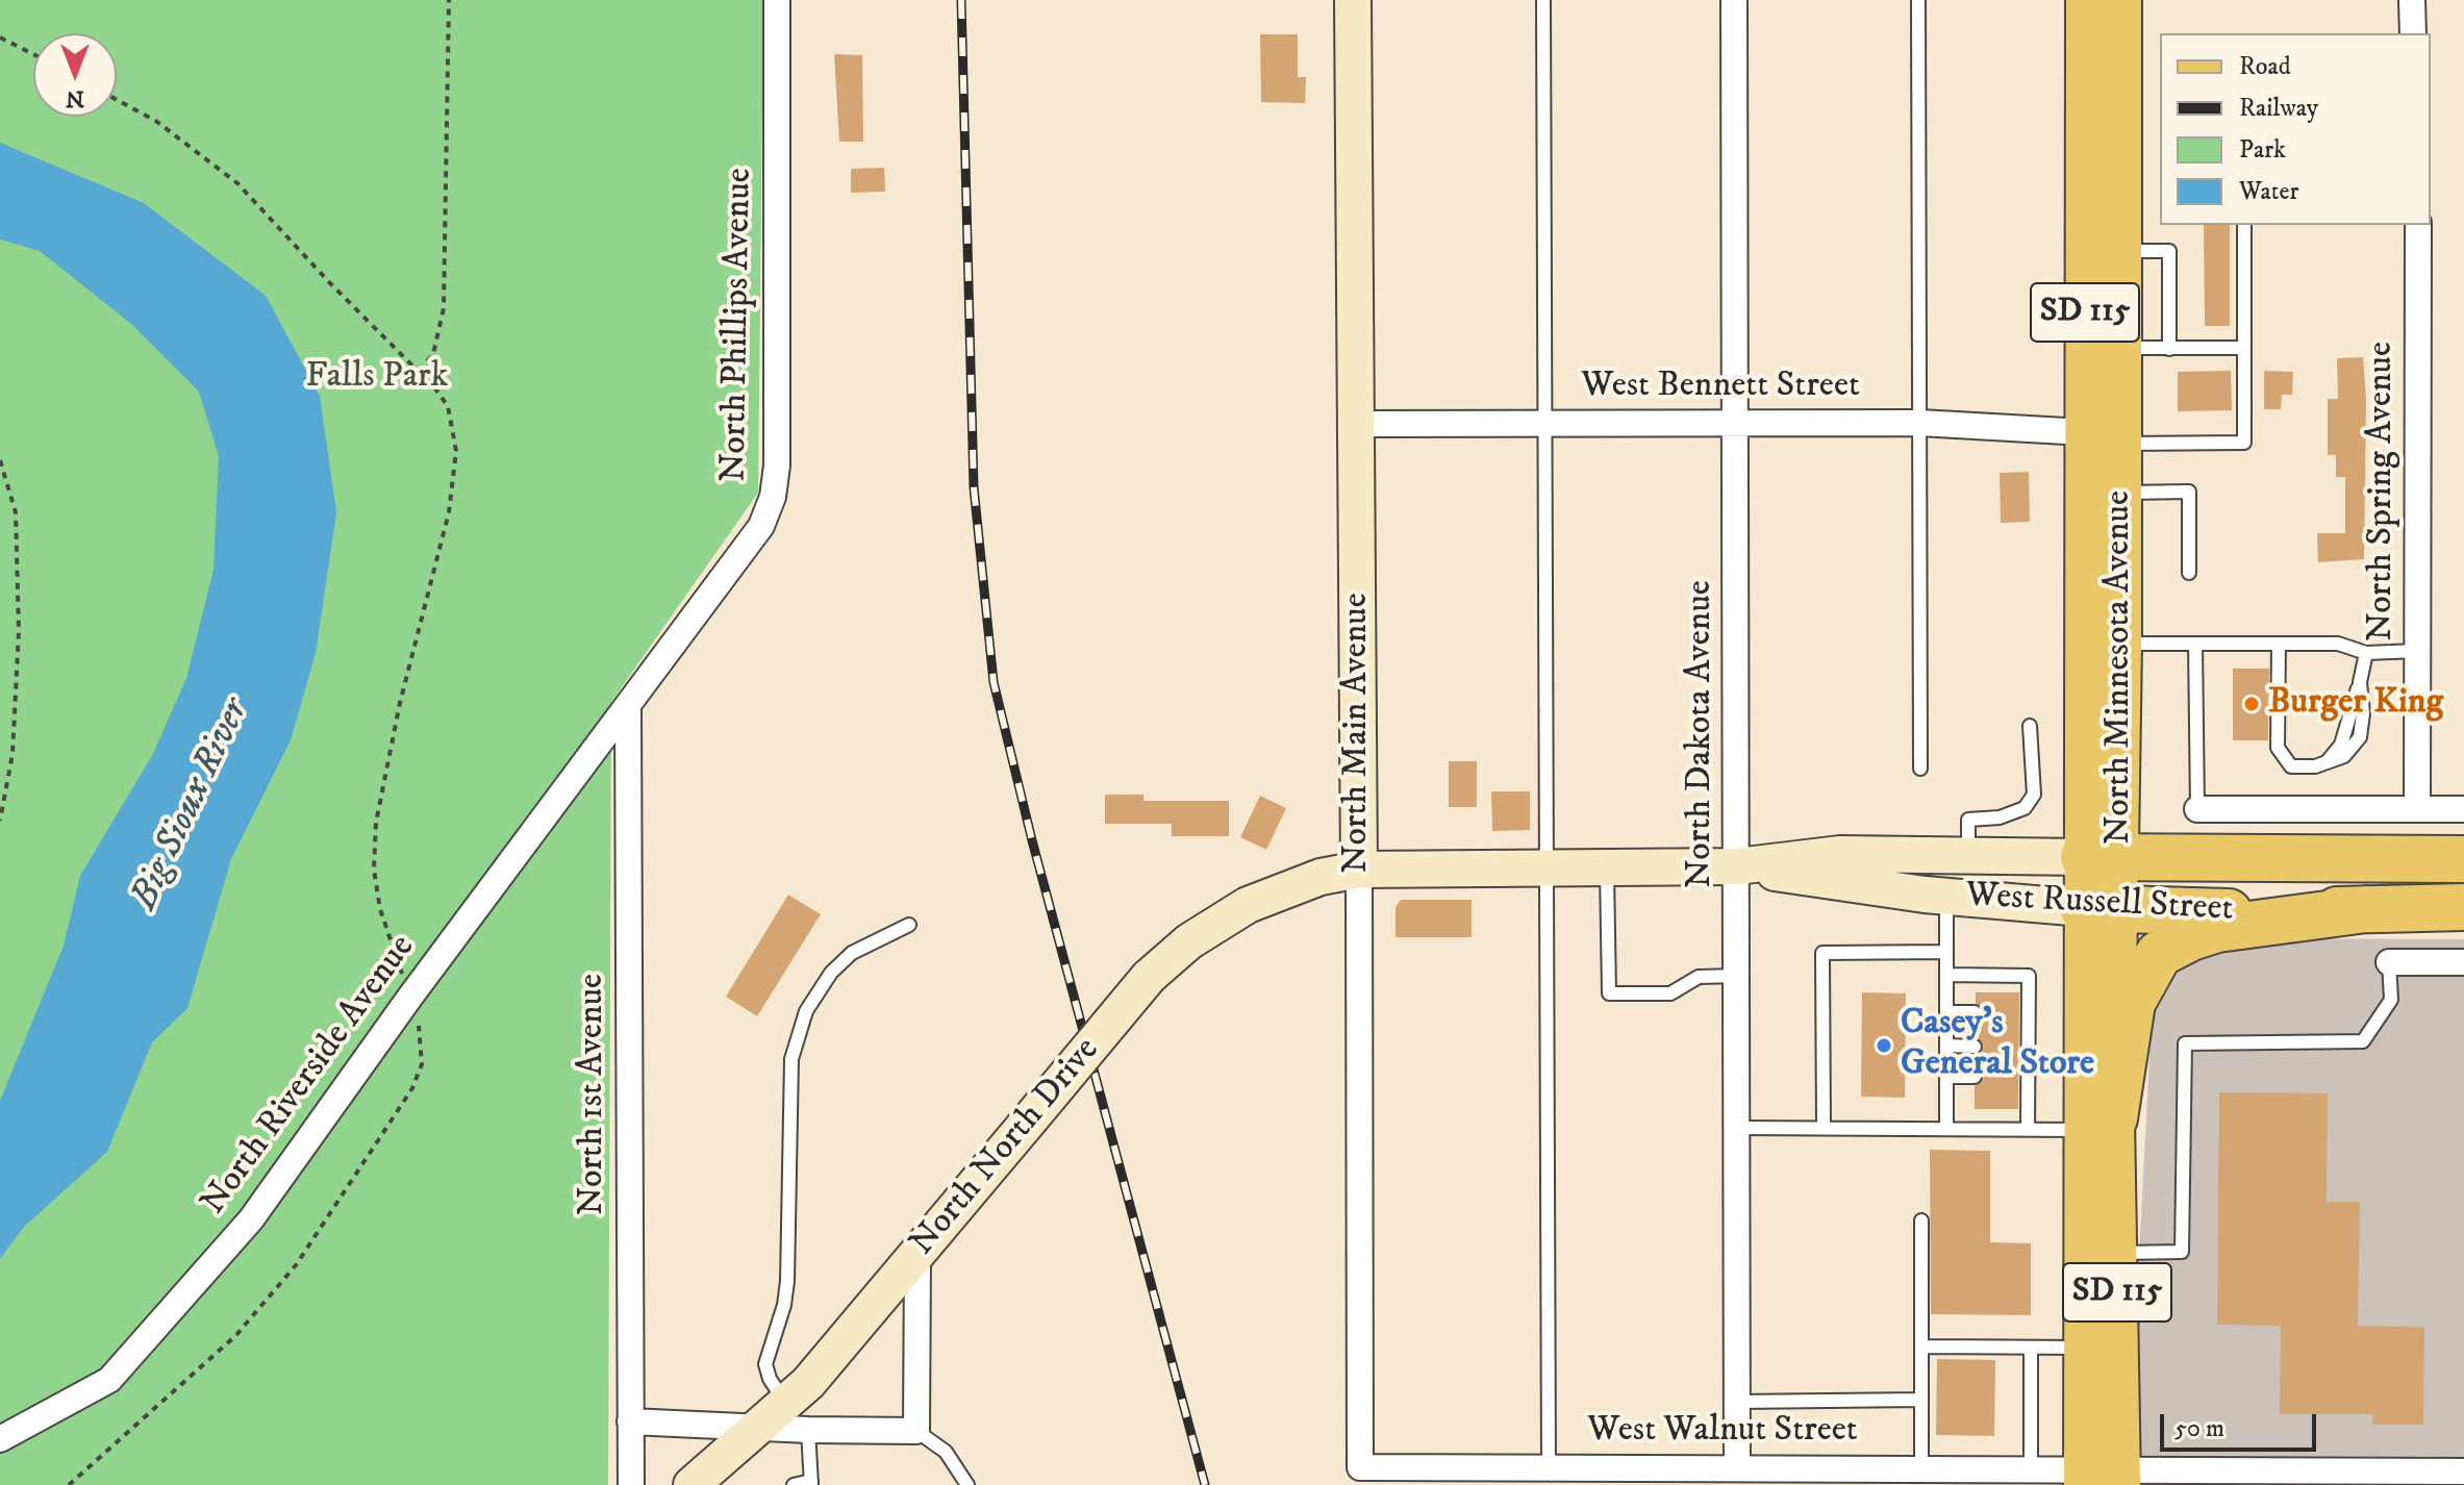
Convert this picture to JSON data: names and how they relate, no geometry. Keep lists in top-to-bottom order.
{
  "streets": {
    "highway": ["West Russell Street"],
    "main road": [
      "SD 115",
      "North Minnesota Avenue",
      "North Main Avenue",
      "North North Drive"
    ],
    "street": [
      "North Phillips Avenue",
      "West Bennett Street",
      "North Spring Avenue",
      "North Dakota Avenue",
      "North Riverside Avenue",
      "North 1st Avenue",
      "West Walnut Street"
    ]
  },
  "crossings": [
    ["North Phillips Avenue", "North Riverside Avenue"],
    ["North Phillips Avenue", "North 1st Avenue"],
    ["West Bennett Street", "North Minnesota Avenue"],
    ["West Bennett Street", "North Main Avenue"],
    ["West Bennett Street", "North Dakota Avenue"],
    ["North Minnesota Avenue", "West Russell Street"],
    ["North Minnesota Avenue", "West Walnut Street"],
    ["North Main Avenue", "West Russell Street"],
    ["North Main Avenue", "North North Drive"],
    ["North Main Avenue", "West Walnut Street"],
    ["North Dakota Avenue", "West Russell Street"],
    ["North Dakota Avenue", "West Walnut Street"],
    ["West Russell Street", "North North Drive"],
    ["North Riverside Avenue", "North 1st Avenue"]
  ],
  "water": ["Big Sioux River"],
  "parks": ["Falls Park"],
  "places": ["Burger King", "Casey's General Store"],
  "legend": [
    "Road",
    "Railway",
    "Park",
    "Water"
  ],
  "scale_bar": "50 m",
  "north": "bottom"
}
